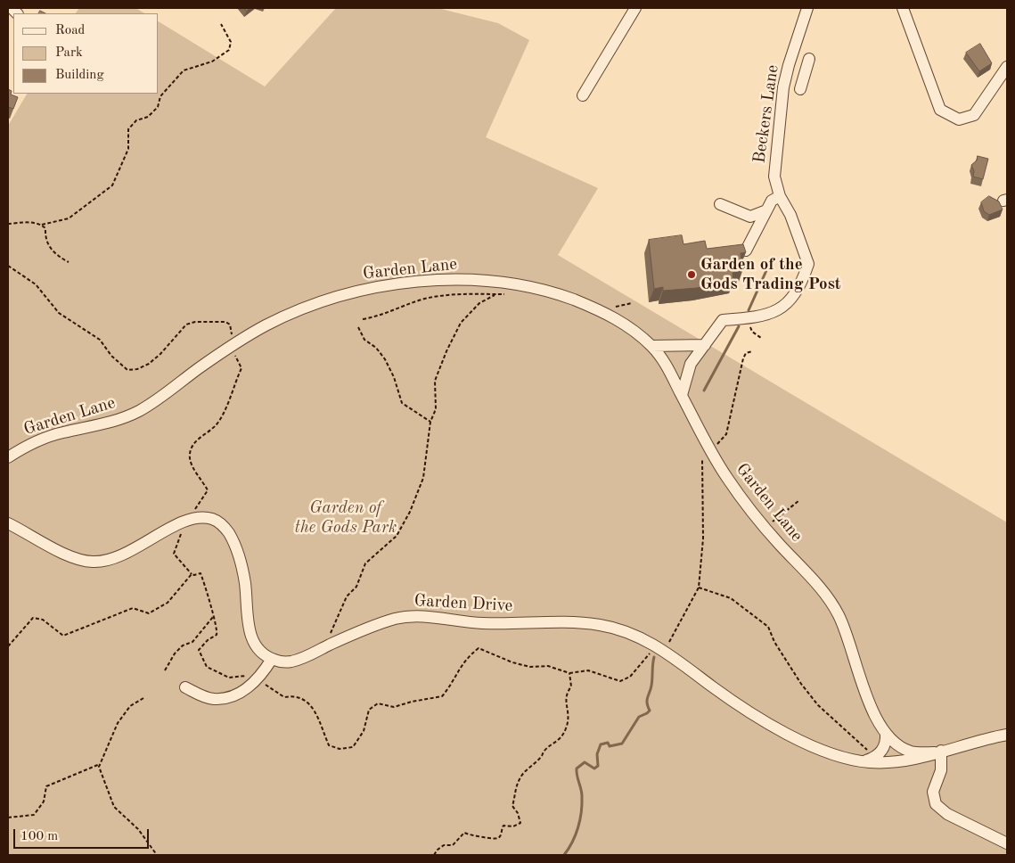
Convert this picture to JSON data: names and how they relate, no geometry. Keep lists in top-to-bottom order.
{
  "streets": {
    "street": ["Beckers Lane", "Garden Lane", "Garden Drive"]
  },
  "crossings": [
    ["Beckers Lane", "Garden Lane"],
    ["Garden Lane", "Garden Drive"]
  ],
  "parks": ["Garden of the Gods Park"],
  "places": ["Garden of the Gods Trading Post"],
  "legend": ["Road", "Park", "Building"],
  "scale_bar": "100 m"
}
